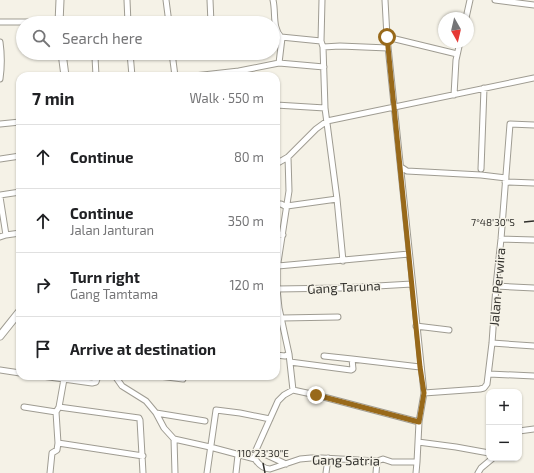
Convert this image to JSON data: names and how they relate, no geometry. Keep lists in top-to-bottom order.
{
  "streets": {
    "street": ["Gang Taruna", "Jalan Perwira", "Gang Satria"]
  },
  "north": "bottom",
  "page": {
    "search": "Search here",
    "heading": ["7 min", "Walk · 550 m"],
    "list": [
      ["Continue", "80 m"],
      ["Continue", "Jalan Janturan", "350 m"],
      ["Turn right", "Gang Tamtama", "120 m"],
      "Arrive at destination"
    ],
    "map_buttons": ["+", "−"]
  },
  "coordinates": ["7°48'30\"S", "110°23'30\"E"]
}
